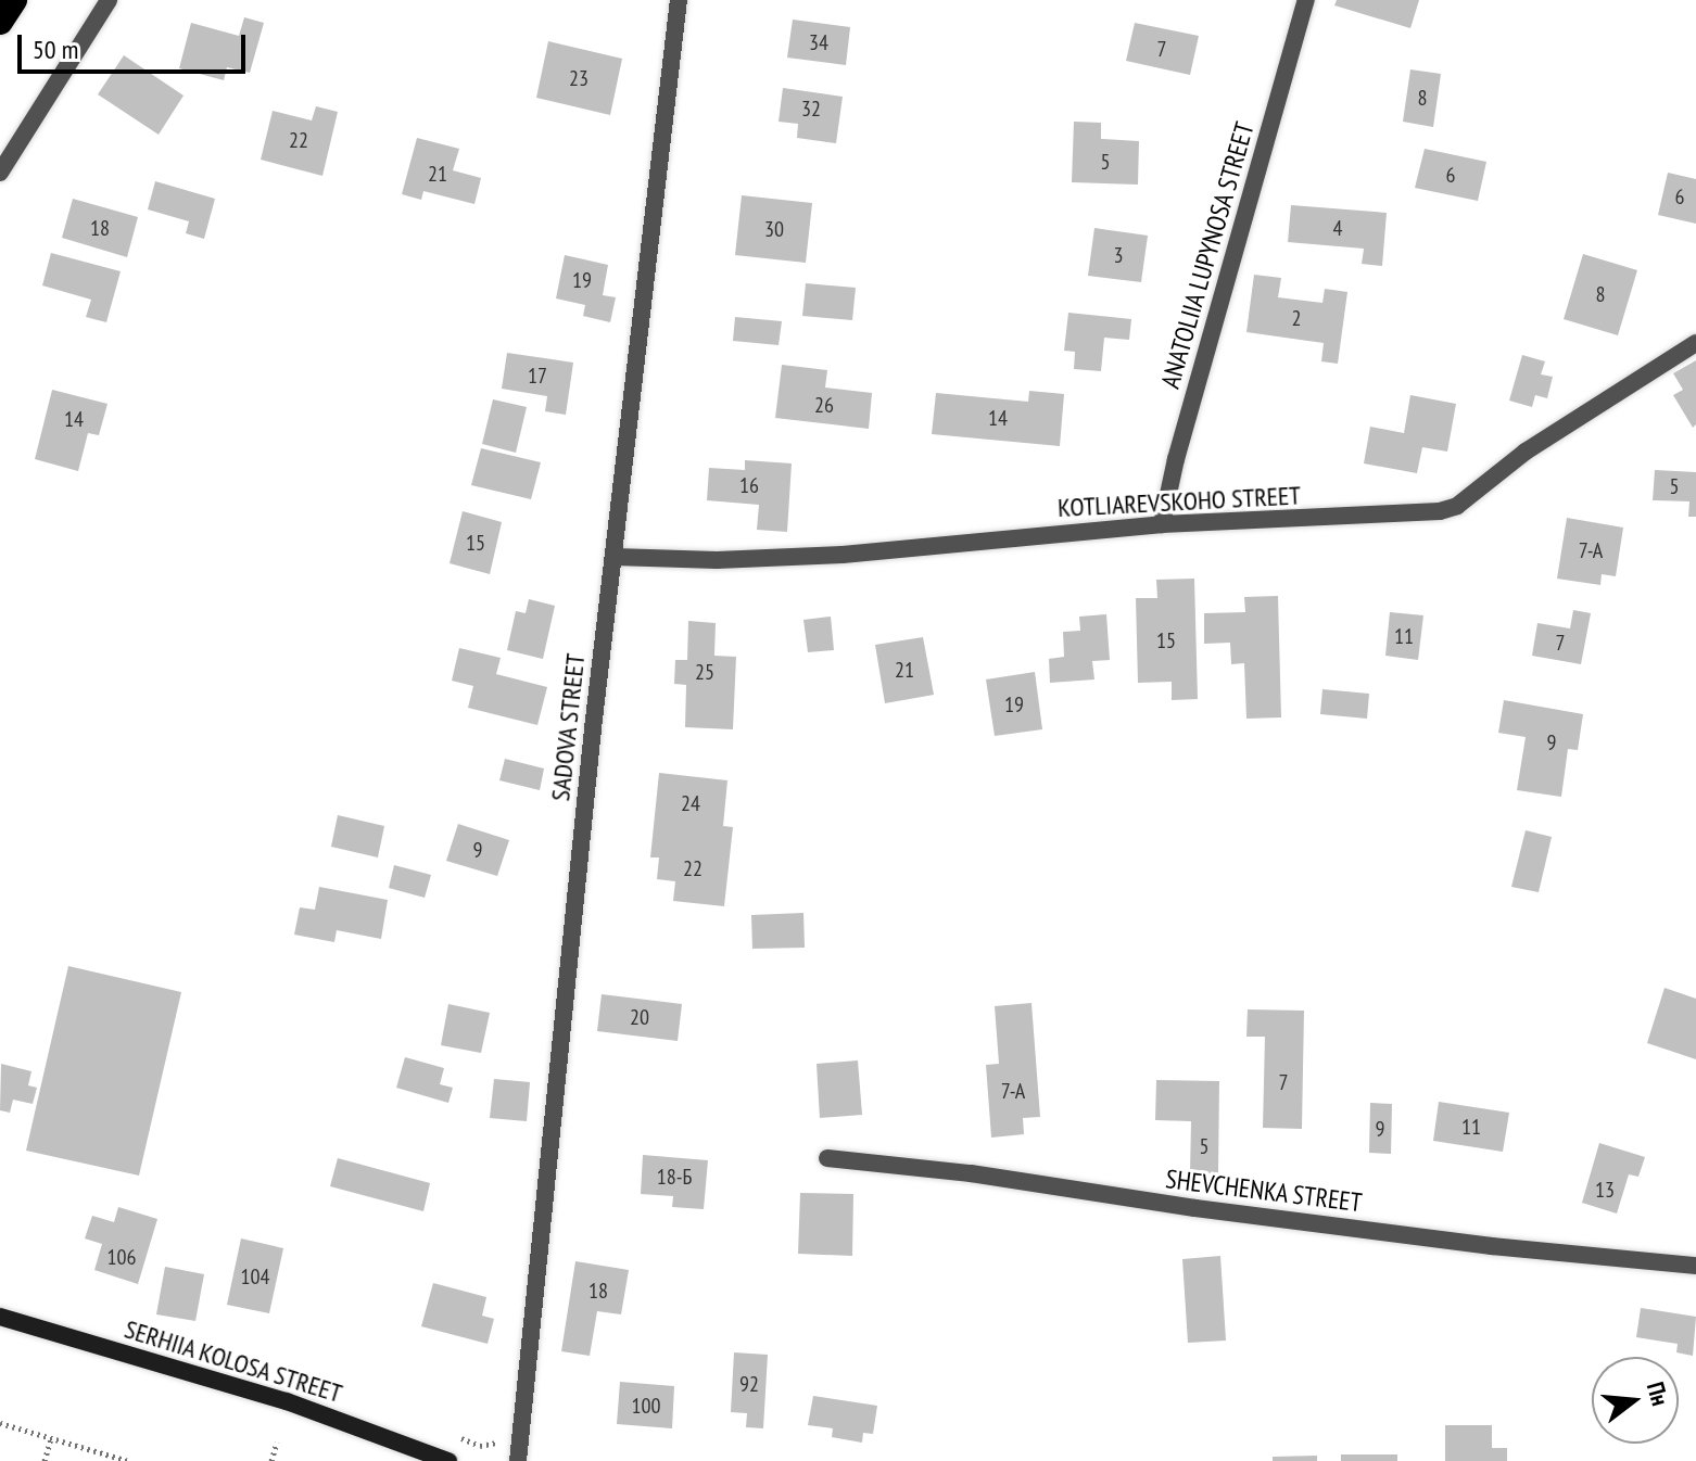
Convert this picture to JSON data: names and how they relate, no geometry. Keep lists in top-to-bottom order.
{
  "streets": {
    "street": [
      "ANATOLIIA LUPYNOSA STREET",
      "KOTLIAREVSKOHO STREET",
      "SADOVA STREET",
      "SHEVCHENKA STREET",
      "SERHIIA KOLOSA STREET"
    ]
  },
  "crossings": [
    ["ANATOLIIA LUPYNOSA STREET", "KOTLIAREVSKOHO STREET"],
    ["KOTLIAREVSKOHO STREET", "SADOVA STREET"]
  ],
  "house_numbers": [
    "34",
    "7",
    "23",
    "8",
    "32",
    "22",
    "5",
    "21",
    "6",
    "6",
    "18",
    "4",
    "30",
    "3",
    "19",
    "8",
    "2",
    "17",
    "26",
    "14",
    "14",
    "16",
    "5",
    "15",
    "7-А",
    "11",
    "15",
    "7",
    "21",
    "25",
    "19",
    "9",
    "24",
    "9",
    "22",
    "20",
    "7",
    "7-А",
    "11",
    "9",
    "5",
    "18-Б",
    "13",
    "106",
    "104",
    "18",
    "92",
    "100"
  ],
  "scale_bar": "50 m",
  "north": "right"
}
